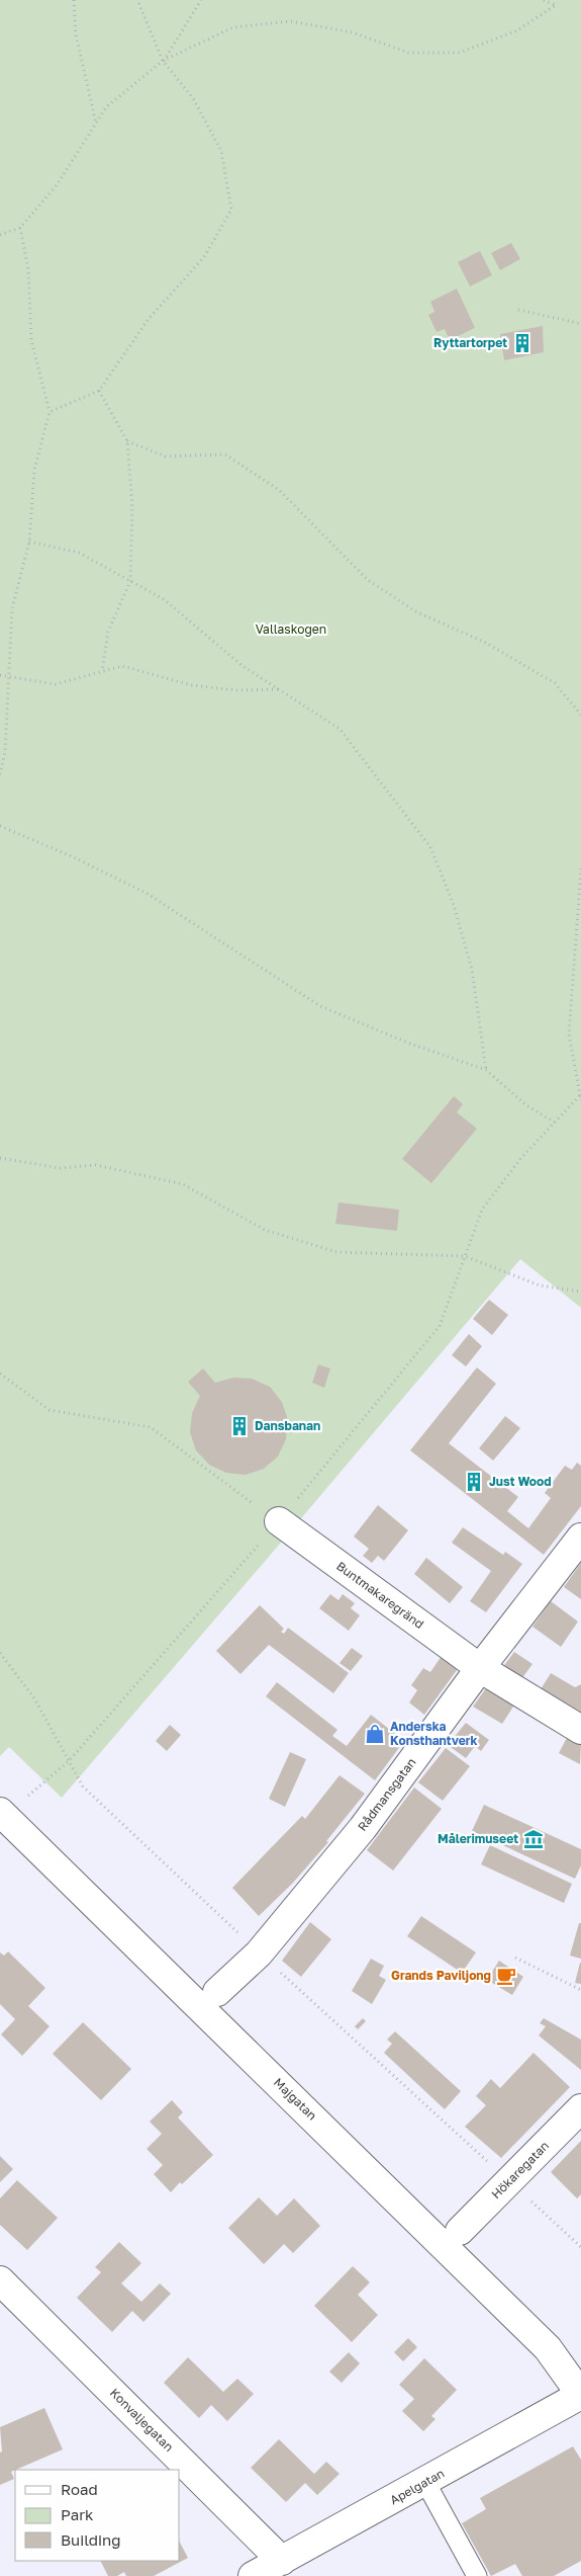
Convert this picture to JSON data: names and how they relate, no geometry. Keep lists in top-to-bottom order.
{
  "streets": {
    "street": [
      "Buntmakaregränd",
      "Rådmansgatan",
      "Majgatan",
      "Hökaregatan",
      "Konvaljegatan",
      "Apelgatan"
    ]
  },
  "crossings": [
    ["Buntmakaregränd", "Rådmansgatan"],
    ["Majgatan", "Apelgatan"],
    ["Konvaljegatan", "Apelgatan"]
  ],
  "parks": ["Vallaskogen"],
  "places": {
    "building": ["Ryttartorpet", "Dansbanan", "Just Wood"],
    "shop": ["Anderska Konsthantverk"],
    "museum": ["Målerimuseet"],
    "cafe": ["Grands Paviljong"]
  },
  "legend": ["Road", "Park", "Building"]
}
